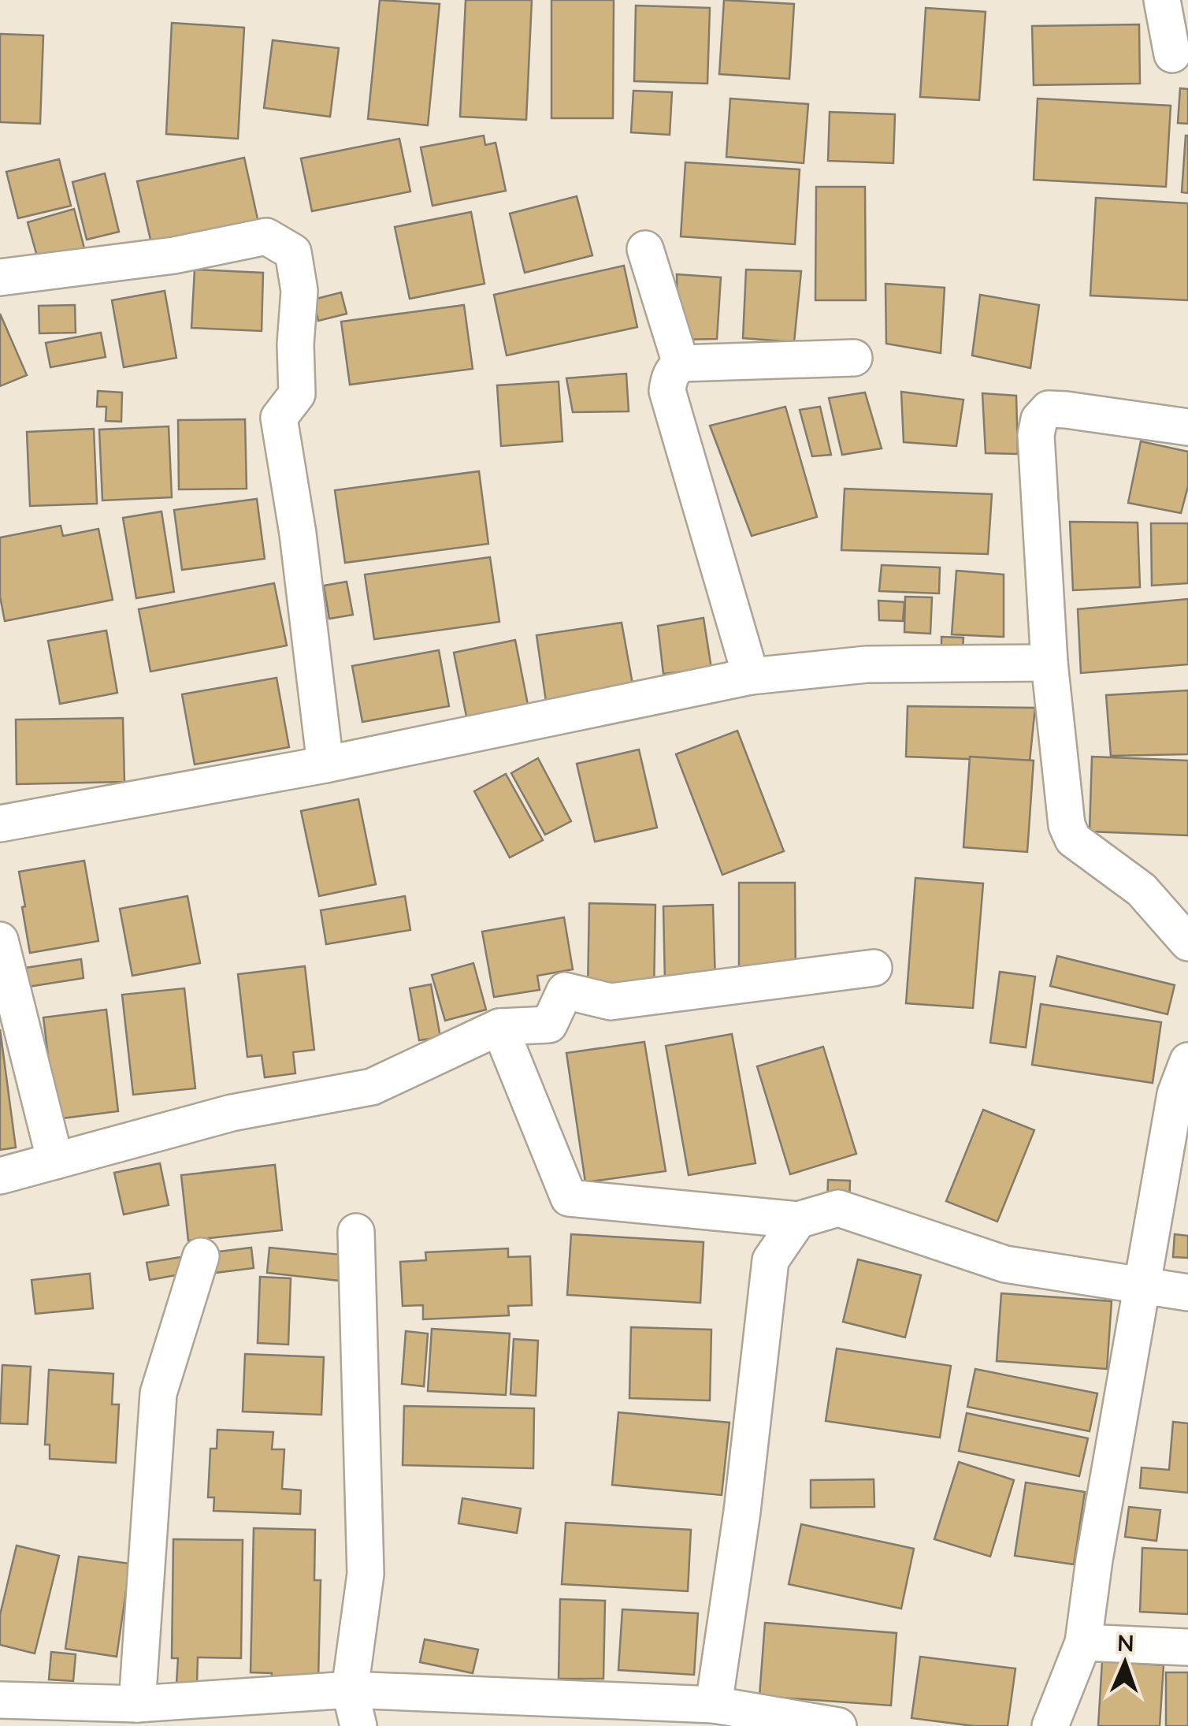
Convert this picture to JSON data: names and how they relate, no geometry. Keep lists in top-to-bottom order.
{
  "north": "top"
}
